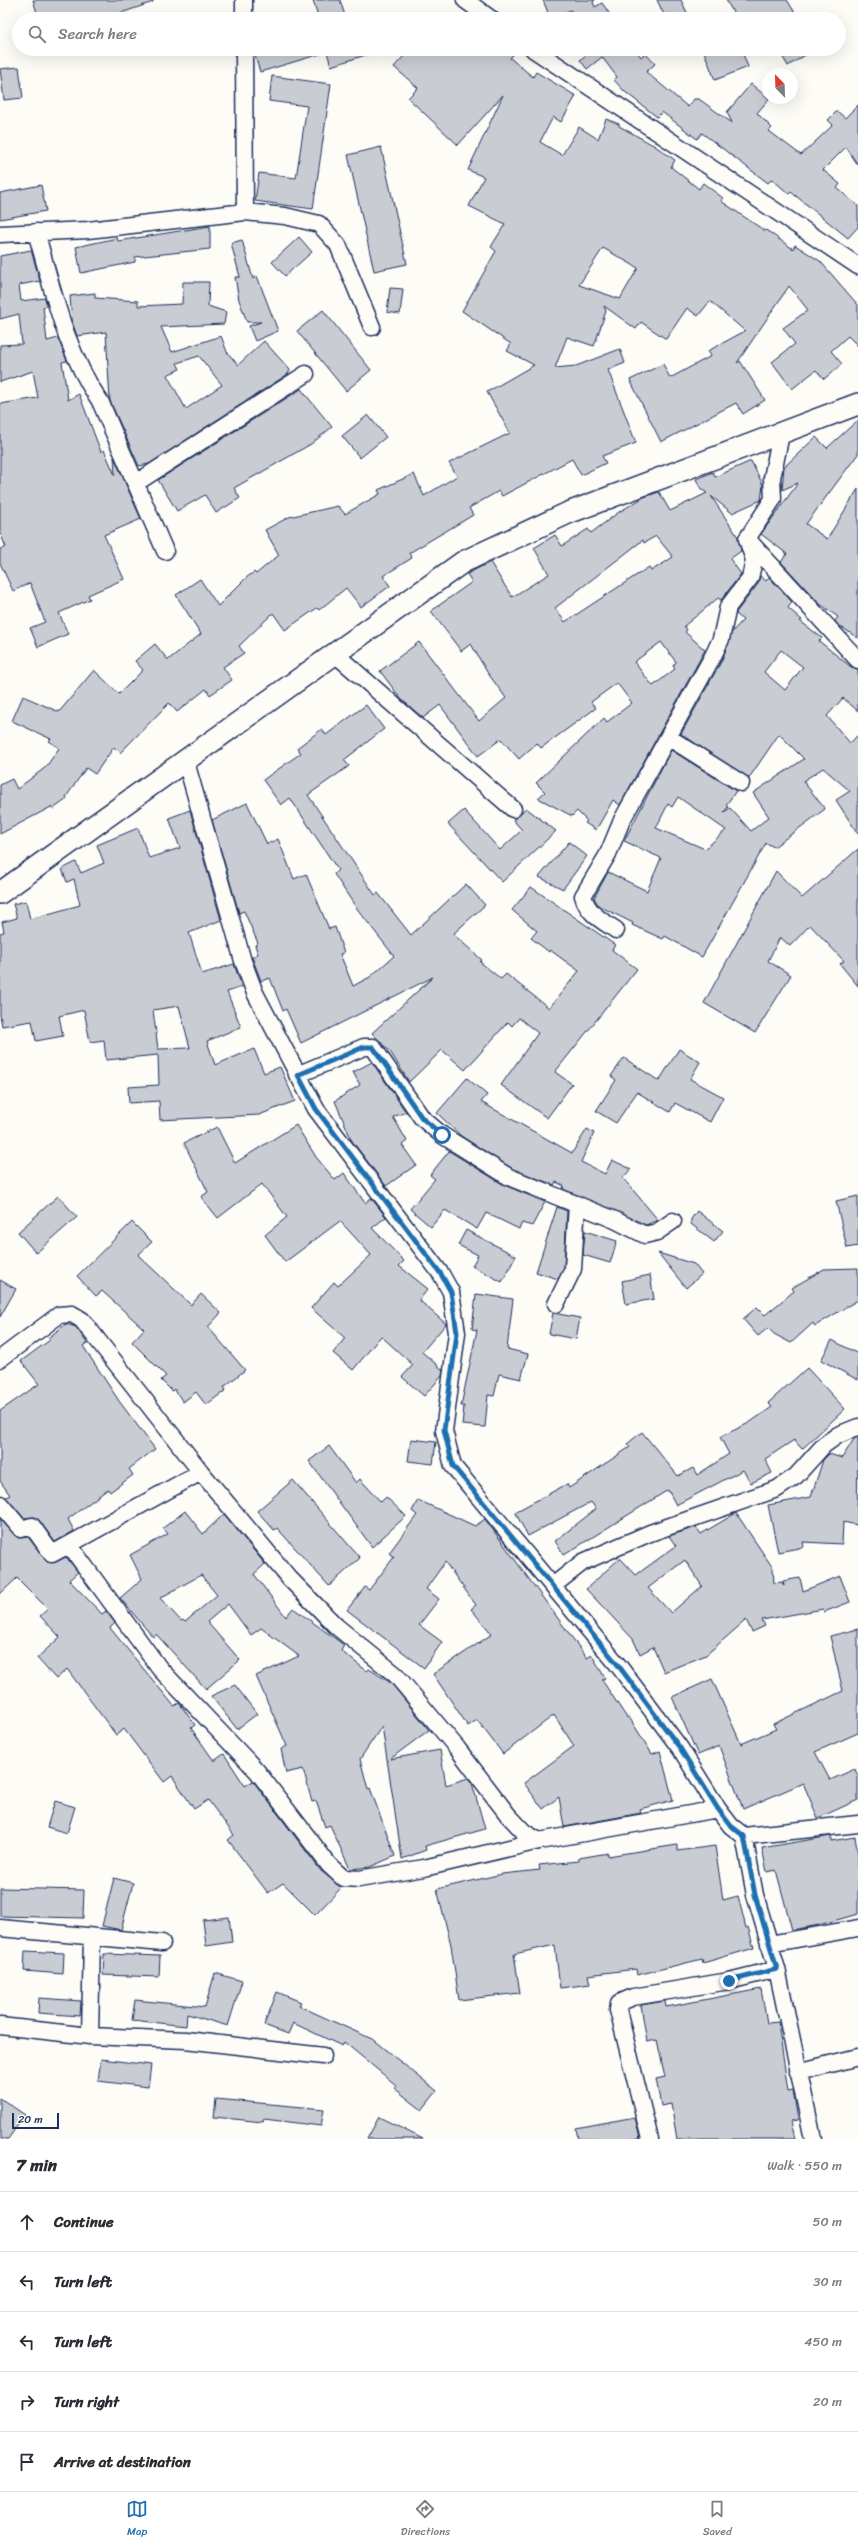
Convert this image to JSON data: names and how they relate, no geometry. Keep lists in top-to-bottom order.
{
  "scale_bar": "20 m",
  "north": "top left",
  "page": {
    "search": "Search here",
    "scale": "20 m",
    "heading": ["7 min", "Walk · 550 m"],
    "list": [
      ["Continue", "50 m"],
      ["Turn left", "30 m"],
      ["Turn left", "450 m"],
      ["Turn right", "20 m"],
      "Arrive at destination"
    ],
    "nav": ["Map", "Directions", "Saved"]
  }
}
